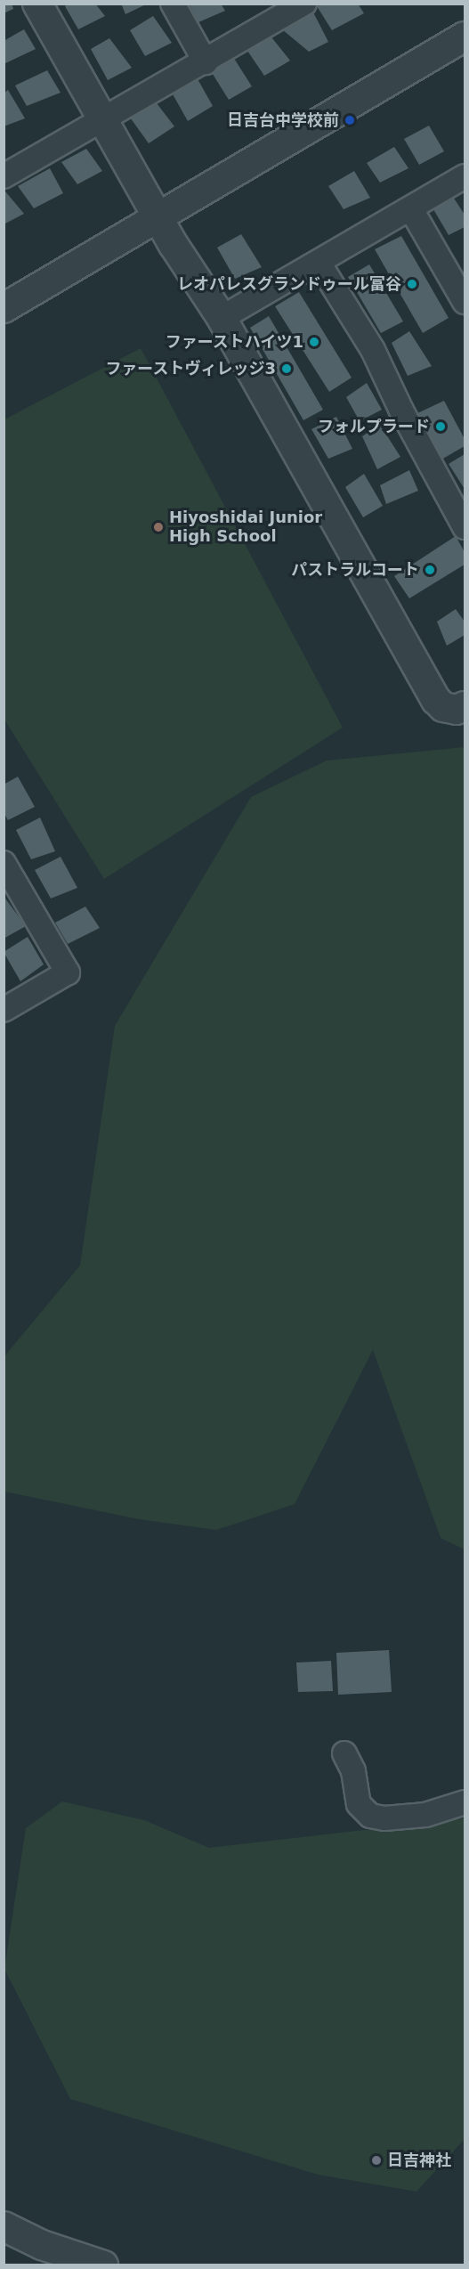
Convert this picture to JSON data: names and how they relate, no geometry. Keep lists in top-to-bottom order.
{
  "places": [
    "日吉台中学校前",
    "レオパレスグランドゥール富谷",
    "ファーストハイツ1",
    "ファーストヴィレッジ3",
    "フォルプラード",
    "Hiyoshidai Junior High School",
    "パストラルコート",
    "日吉神社"
  ]
}
